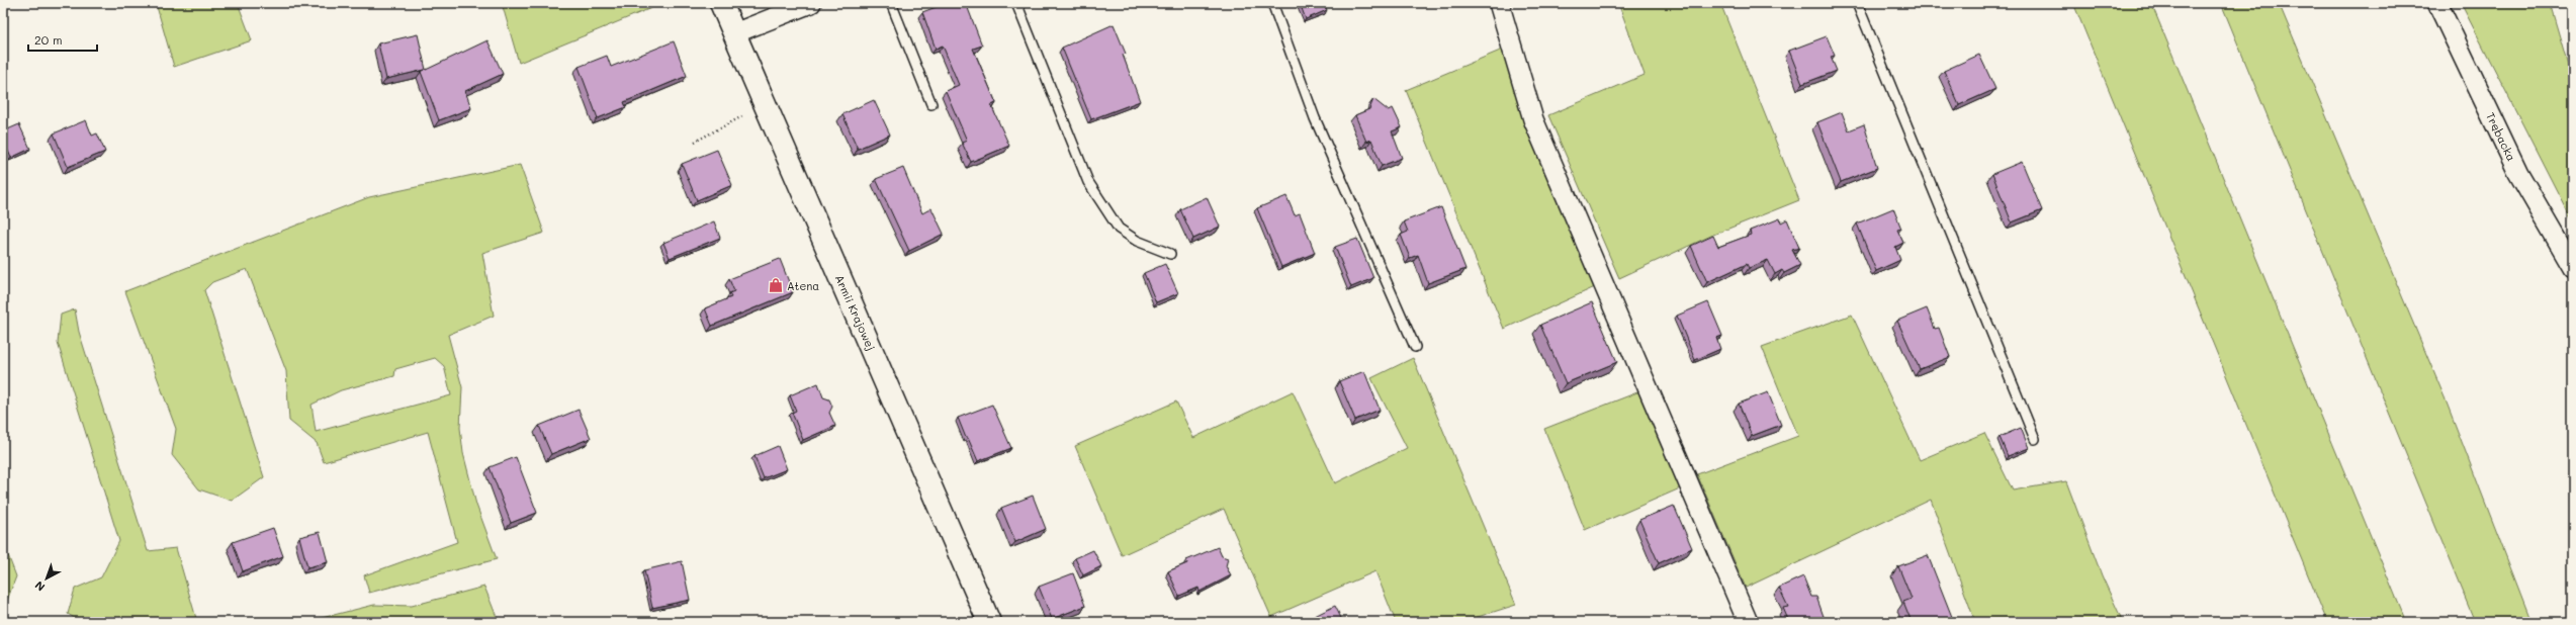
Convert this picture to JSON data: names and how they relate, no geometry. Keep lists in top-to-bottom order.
{
  "streets": {
    "street": ["Trębacka", "Armii Krajowej"]
  },
  "places": {
    "shop": ["Atena"]
  },
  "scale_bar": "20 m",
  "north": "bottom left"
}
